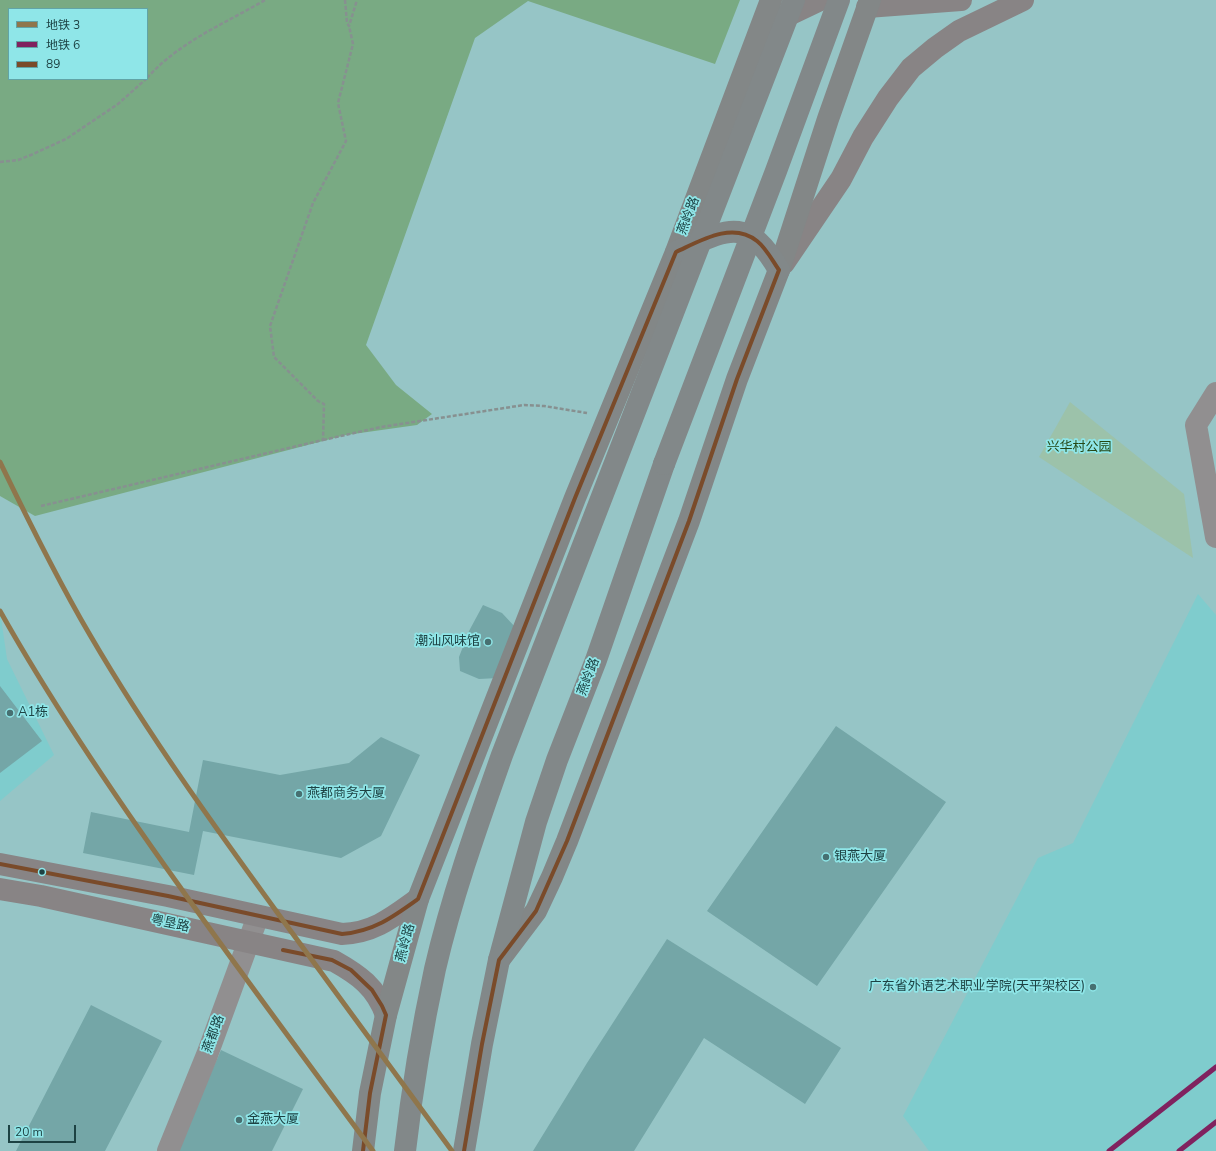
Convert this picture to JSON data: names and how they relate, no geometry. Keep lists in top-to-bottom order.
{
  "streets": {
    "highway": ["燕岭路"],
    "main road": ["粤垦路"],
    "street": ["燕都路"]
  },
  "crossings": [
    ["燕岭路", "粤垦路"],
    ["粤垦路", "燕都路"]
  ],
  "parks": ["兴华村公园"],
  "places": [
    "潮汕风味馆",
    "A1栋",
    "燕都商务大厦",
    "银燕大厦",
    "广东省外语艺术职业学院(天平架校区)",
    "金燕大厦"
  ],
  "lines": ["transit line 89", "metro line 3", "metro line 6"],
  "legend": ["地铁 3", "地铁 6", "89"],
  "scale_bar": "20 m"
}
